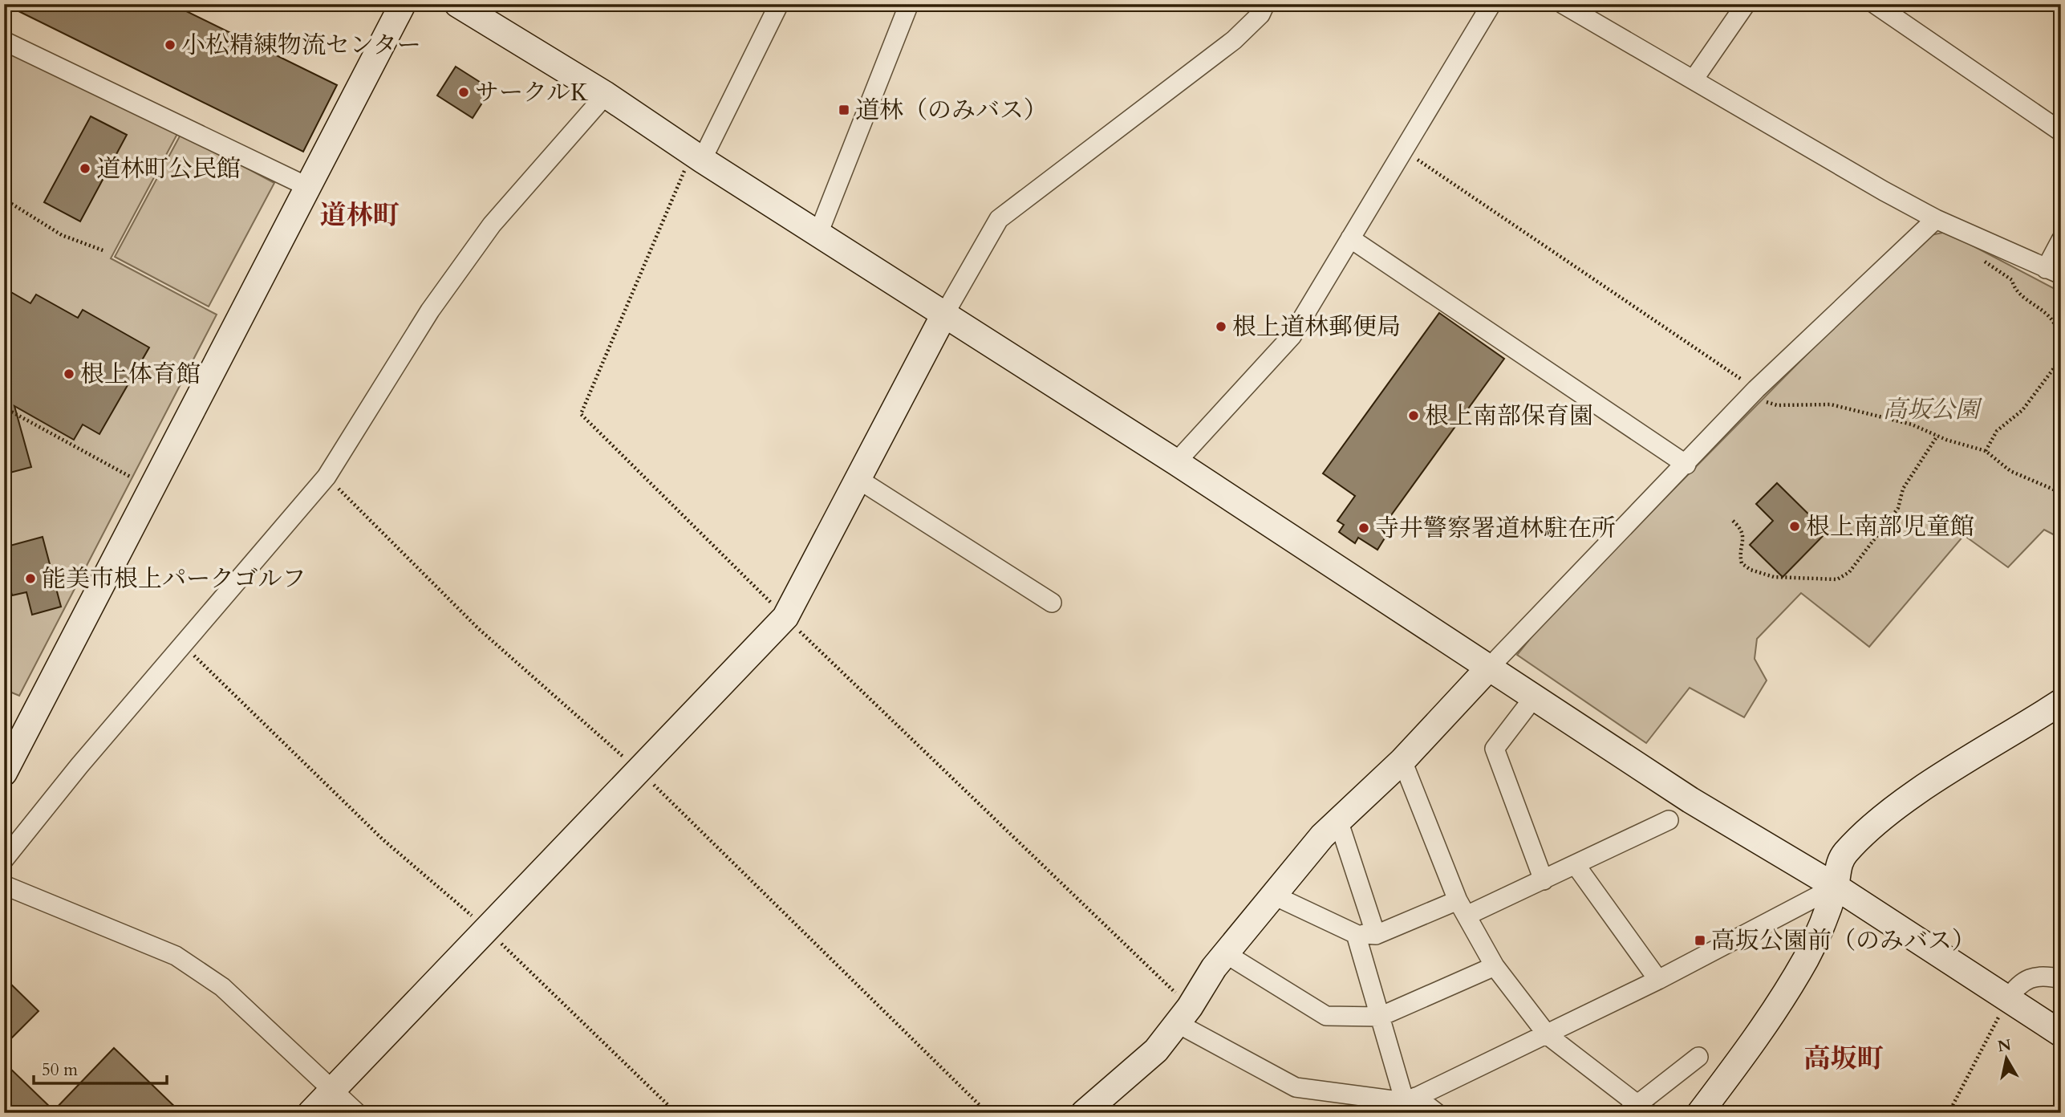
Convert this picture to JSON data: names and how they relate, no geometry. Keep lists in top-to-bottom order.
{
  "districts": ["道林町", "高坂町"],
  "parks": ["高坂公園"],
  "places": {
    "other": [
      "小松精練物流センター",
      "サークルK",
      "道林町公民館",
      "根上道林郵便局",
      "根上体育館",
      "根上南部保育園",
      "根上南部児童館",
      "寺井警察署道林駐在所",
      "能美市根上パークゴルフ"
    ],
    "transit": ["道林（のみバス）", "高坂公園前（のみバス）"]
  },
  "scale_bar": "50 m",
  "north": "top"
}
